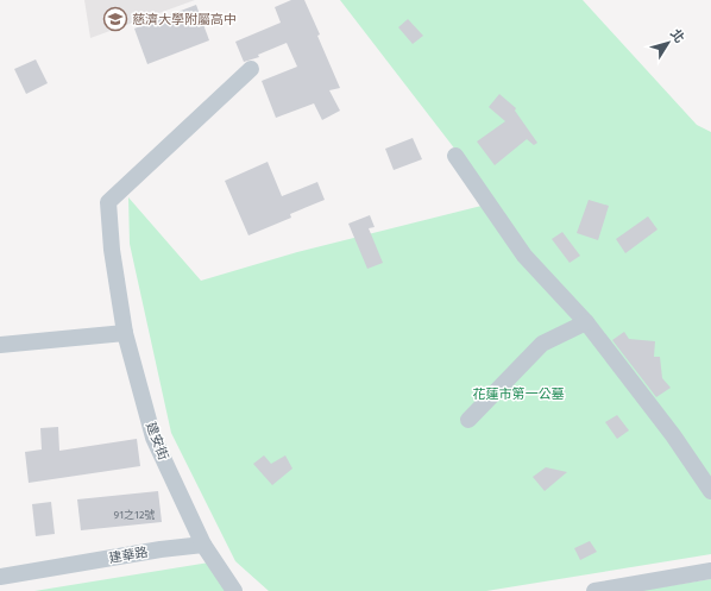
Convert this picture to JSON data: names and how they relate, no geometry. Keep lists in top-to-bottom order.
{
  "streets": {
    "street": ["建安街", "建華路"]
  },
  "crossings": [
    ["建安街", "建華路"]
  ],
  "parks": ["花蓮市第一公墓"],
  "places": {
    "school or university": ["慈濟大學附屬高中"]
  },
  "house_numbers": ["91之12號"],
  "north": "top right"
}
